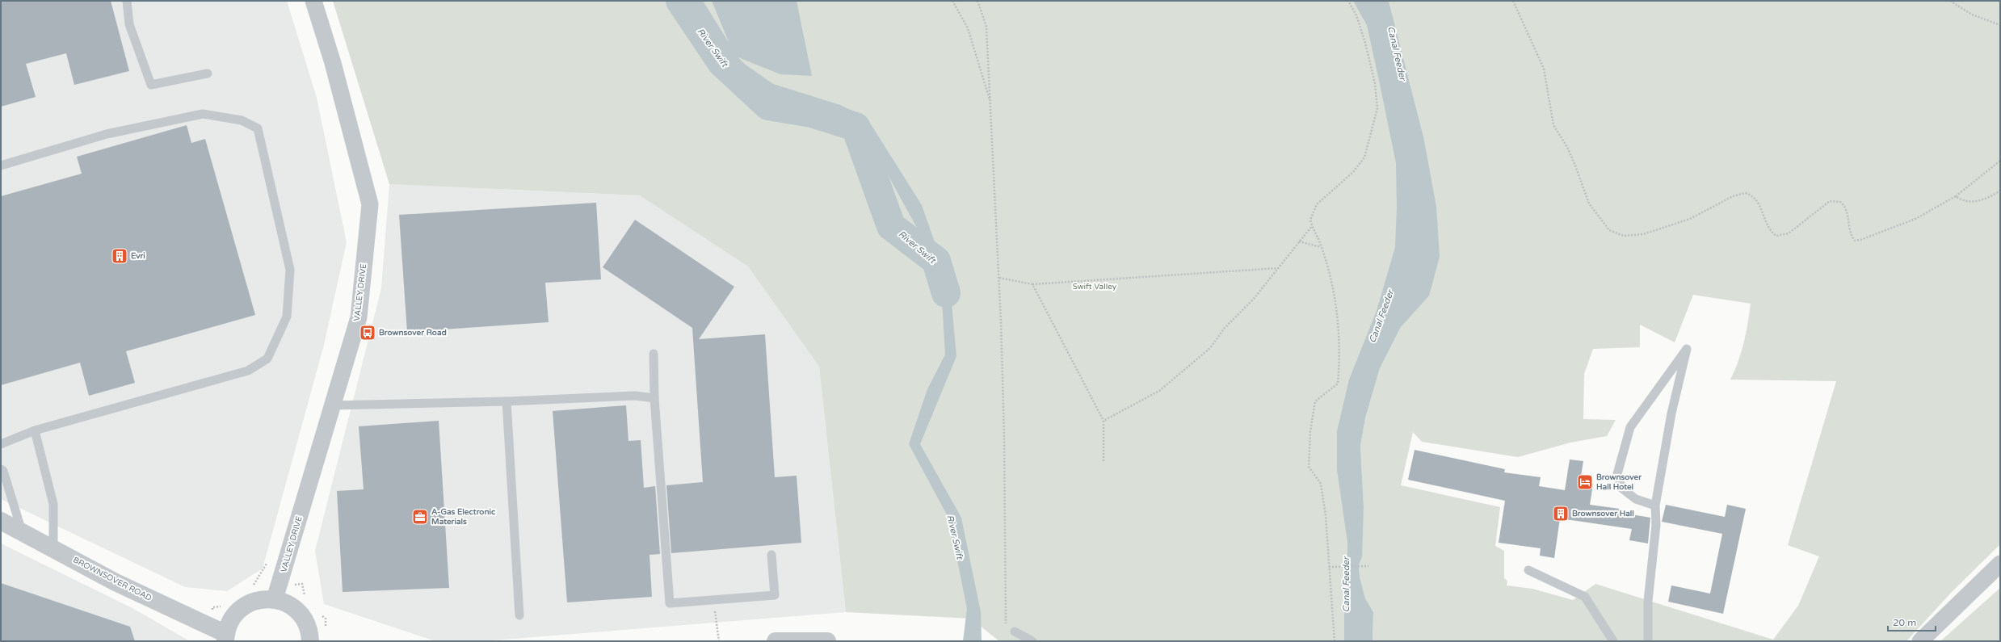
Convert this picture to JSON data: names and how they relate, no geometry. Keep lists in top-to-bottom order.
{
  "streets": {
    "street": ["VALLEY DRIVE", "BROWNSOVER ROAD"]
  },
  "crossings": [
    ["VALLEY DRIVE", "BROWNSOVER ROAD"]
  ],
  "water": ["River Swift", "Canal Feeder"],
  "parks": ["Swift Valley"],
  "places": {
    "building": ["Evri", "Brownsover Hall"],
    "bus stop": ["Brownsover Road"],
    "hotel": ["Brownsover Hall Hotel"],
    "office": ["A-Gas Electronic Materials"]
  },
  "scale_bar": "20 m"
}
